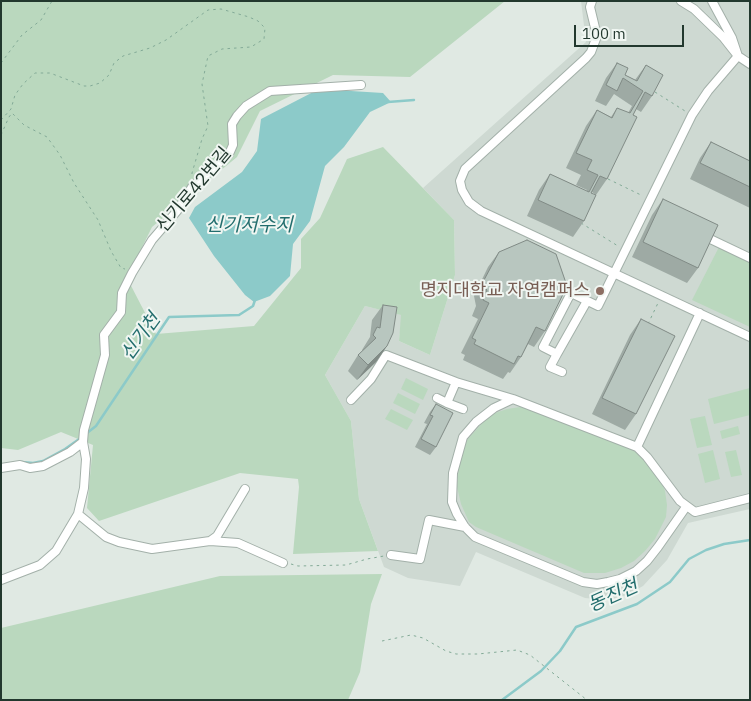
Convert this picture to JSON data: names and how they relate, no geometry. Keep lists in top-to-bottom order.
{
  "streets": {
    "street": ["신기로42번길"]
  },
  "water": ["신기저수지", "신기천", "동진천"],
  "places": ["명지대학교 자연캠퍼스"],
  "scale_bar": "100 m"
}
